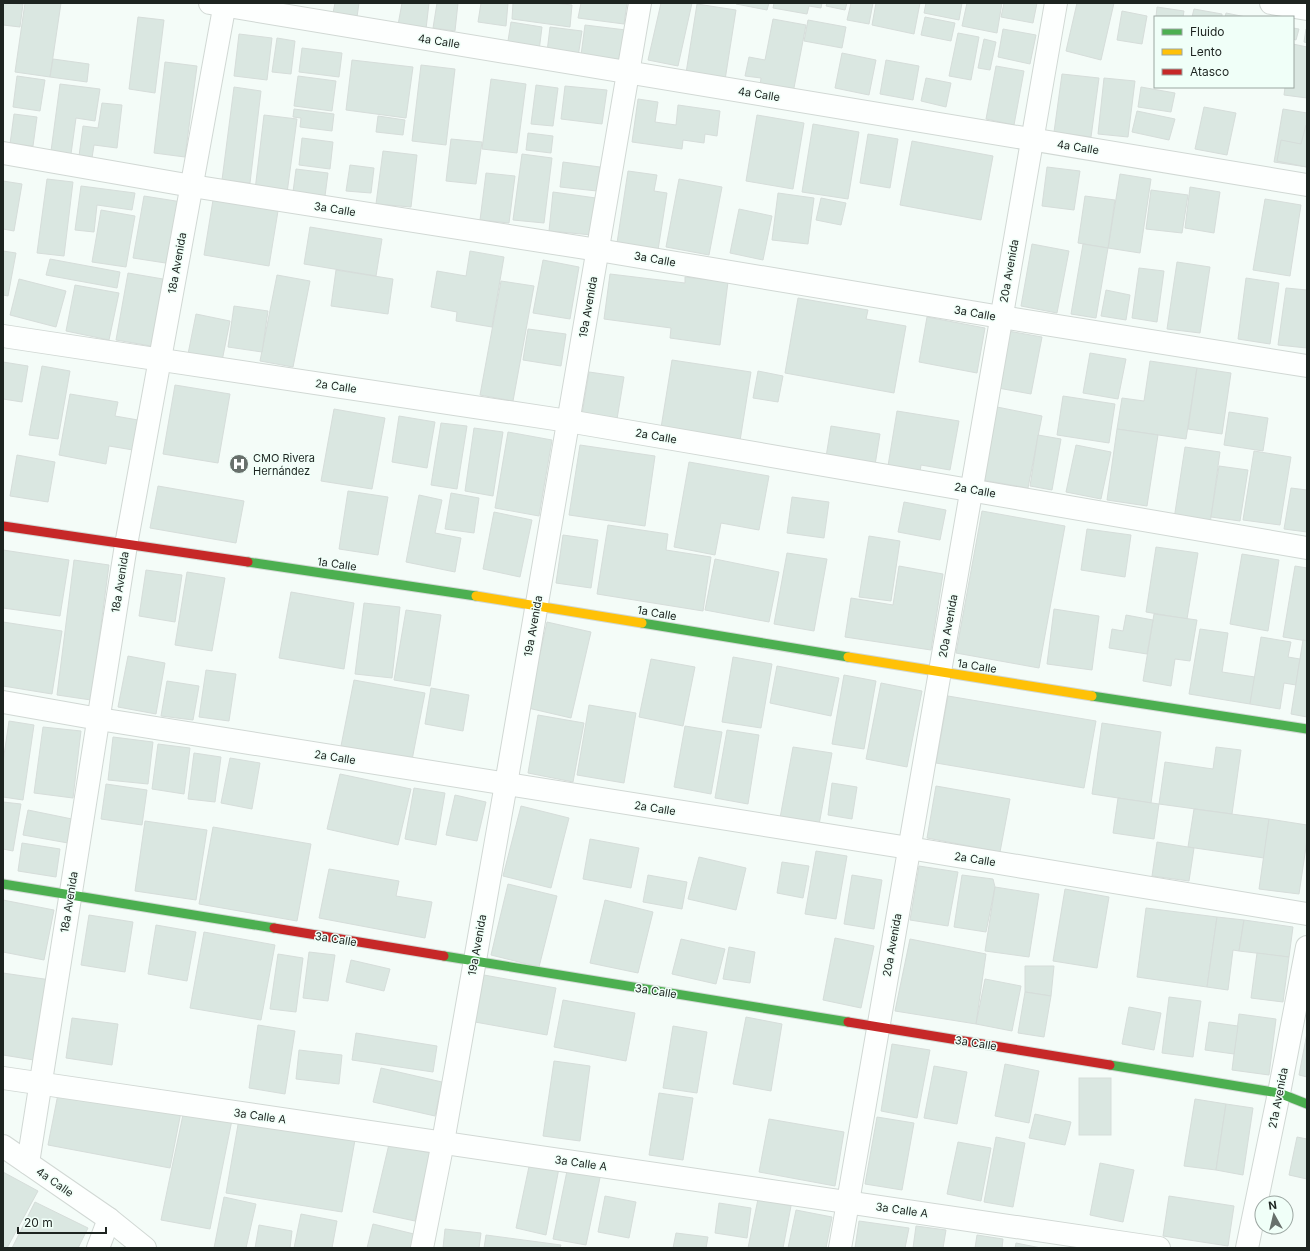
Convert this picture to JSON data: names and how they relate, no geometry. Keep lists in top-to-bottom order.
{
  "streets": {
    "street": [
      "4a Calle",
      "3a Calle",
      "18a Avenida",
      "20a Avenida",
      "19a Avenida",
      "2a Calle",
      "1a Calle",
      "21a Avenida",
      "3a Calle A"
    ]
  },
  "crossings": [
    ["4a Calle", "18a Avenida"],
    ["4a Calle", "20a Avenida"],
    ["4a Calle", "19a Avenida"],
    ["3a Calle", "18a Avenida"],
    ["3a Calle", "20a Avenida"],
    ["3a Calle", "19a Avenida"],
    ["3a Calle", "21a Avenida"],
    ["18a Avenida", "2a Calle"],
    ["18a Avenida", "1a Calle"],
    ["18a Avenida", "3a Calle A"],
    ["20a Avenida", "2a Calle"],
    ["20a Avenida", "1a Calle"],
    ["20a Avenida", "3a Calle A"],
    ["19a Avenida", "2a Calle"],
    ["19a Avenida", "1a Calle"],
    ["19a Avenida", "3a Calle A"]
  ],
  "places": {
    "hospital": ["CMO Rivera Hernández"]
  },
  "legend": ["Fluido", "Lento", "Atasco"],
  "scale_bar": "20 m",
  "north": "top"
}
